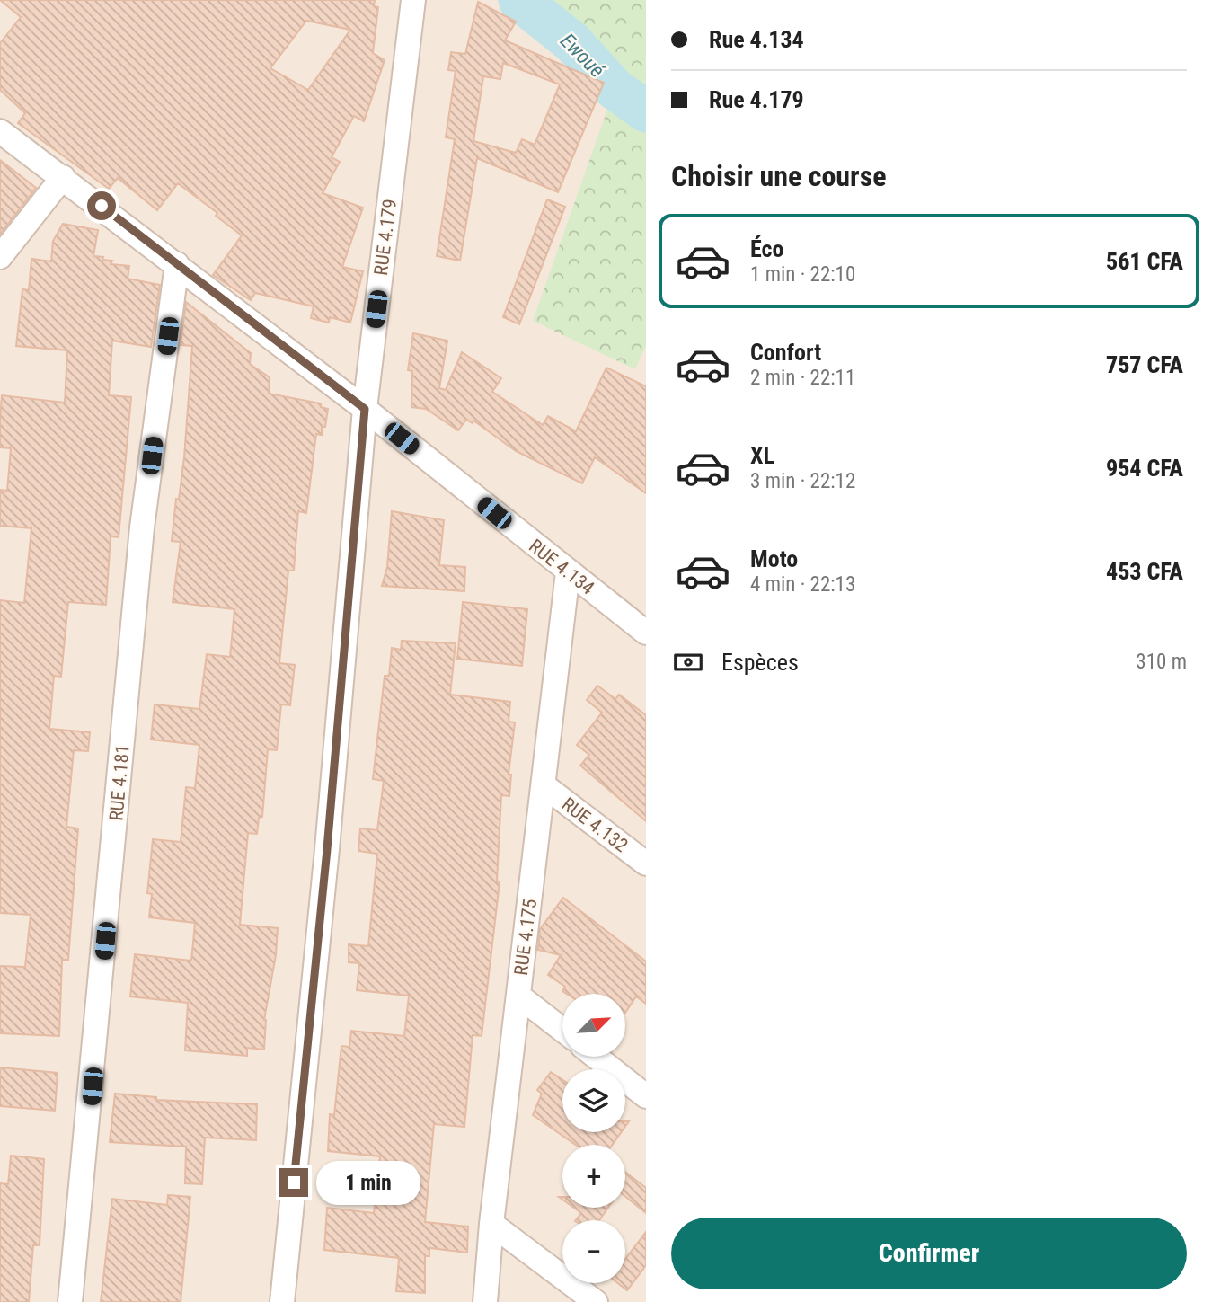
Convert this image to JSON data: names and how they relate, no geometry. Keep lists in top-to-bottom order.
{
  "streets": {
    "street": [
      "RUE 4.179",
      "RUE 4.134",
      "RUE 4.181",
      "RUE 4.132",
      "RUE 4.175"
    ]
  },
  "crossings": [
    ["RUE 4.179", "RUE 4.134"],
    ["RUE 4.134", "RUE 4.181"],
    ["RUE 4.134", "RUE 4.175"],
    ["RUE 4.132", "RUE 4.175"]
  ],
  "water": ["Ewoué"],
  "north": "top right",
  "page": {
    "banner": ["Rue 4.134", "Rue 4.179"],
    "heading": "Choisir une course",
    "list": [
      {
        "name": "Éco",
        "note": "1 min · 22:10",
        "value": "561 CFA"
      },
      {
        "name": "Confort",
        "note": "2 min · 22:11",
        "value": "757 CFA"
      },
      {
        "name": "XL",
        "note": "3 min · 22:12",
        "value": "954 CFA"
      },
      {
        "name": "Moto",
        "note": "4 min · 22:13",
        "value": "453 CFA"
      }
    ],
    "pay": ["Espèces", "310 m"],
    "map_buttons": ["+", "−"],
    "bubble": "1 min",
    "buttons": "Confirmer"
  }
}
